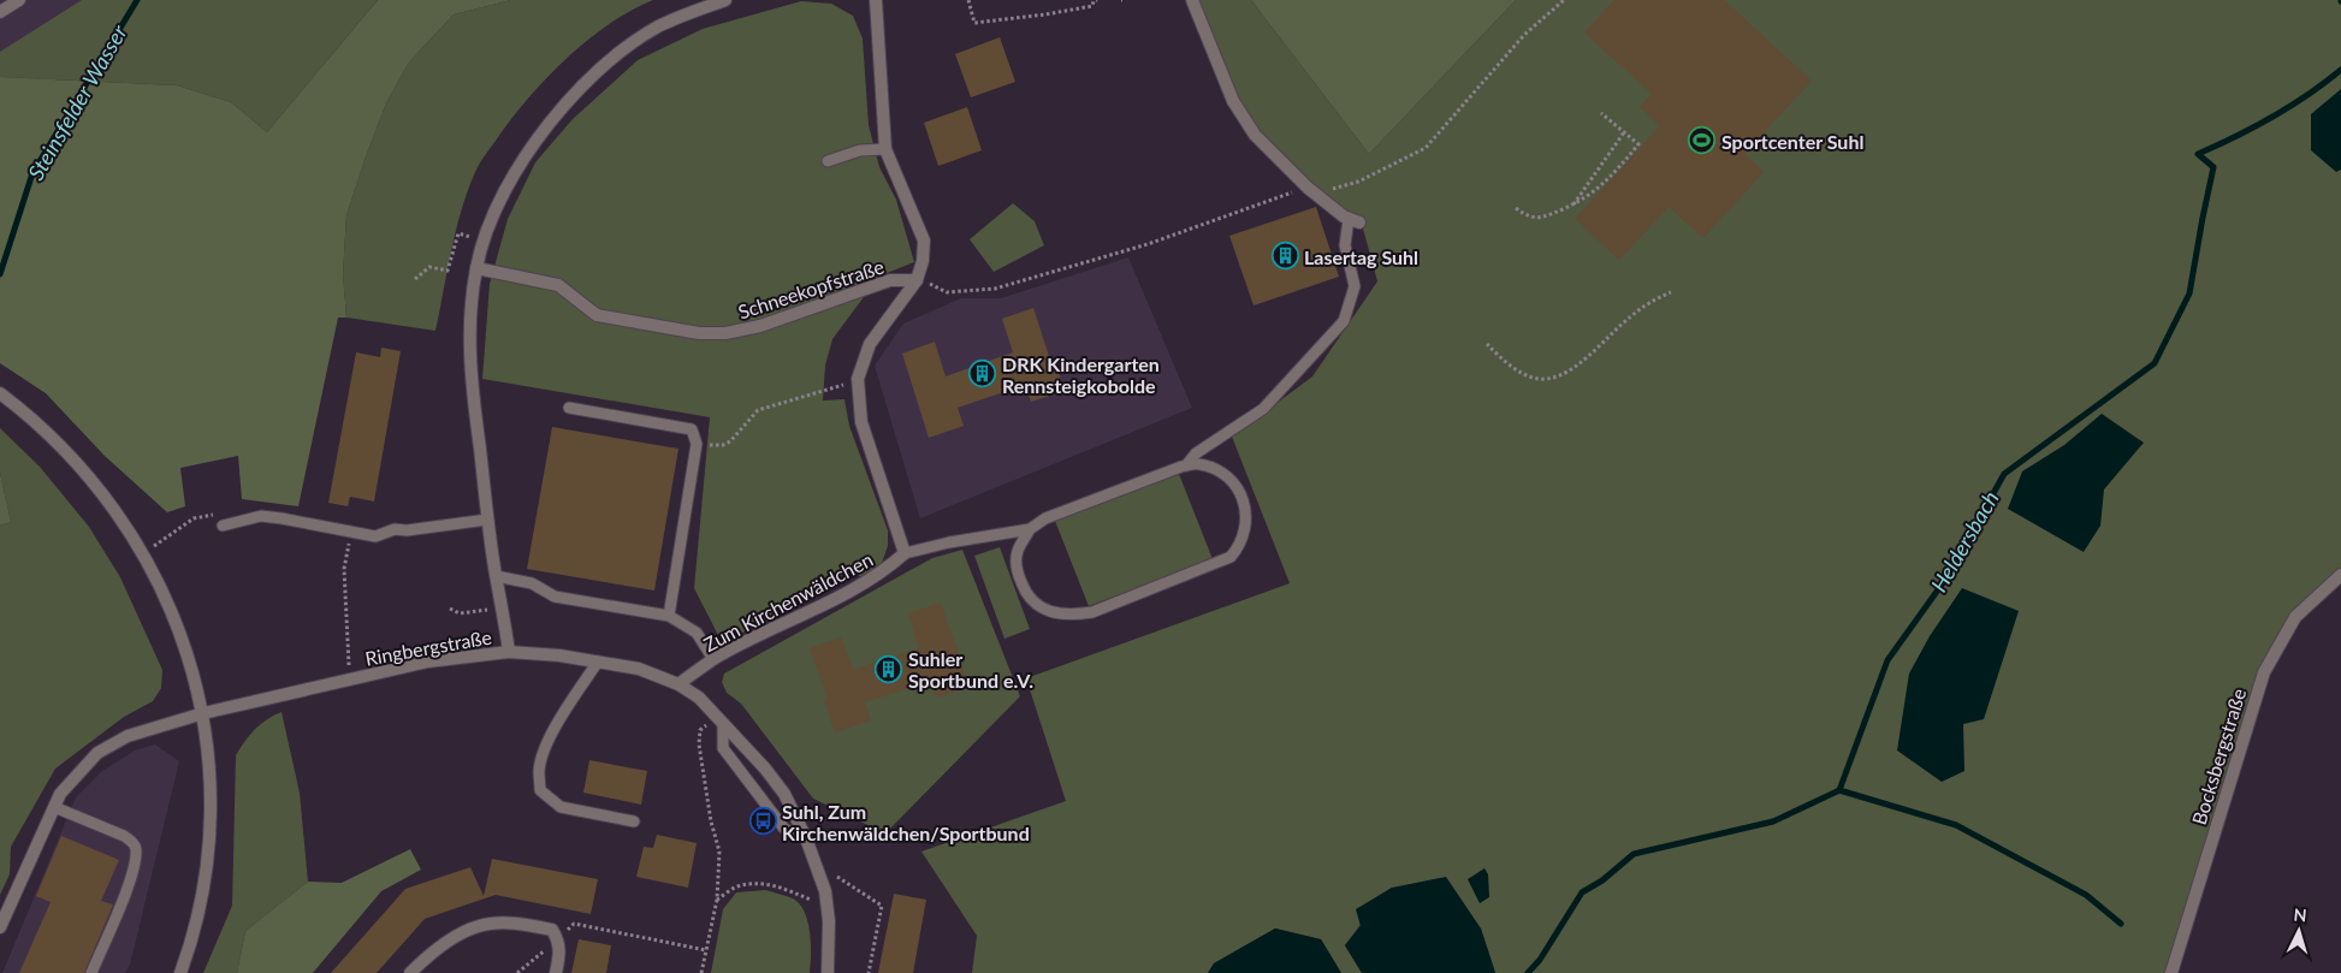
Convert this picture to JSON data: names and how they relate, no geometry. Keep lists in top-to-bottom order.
{
  "streets": {
    "street": [
      "Schneekopfstraße",
      "Zum Kirchenwäldchen",
      "Ringbergstraße",
      "Bocksbergstraße"
    ]
  },
  "crossings": [
    ["Zum Kirchenwäldchen", "Ringbergstraße"]
  ],
  "water": ["Steinsfelder Wasser", "Heldersbach"],
  "places": {
    "sports": ["Sportcenter Suhl"],
    "building": ["Lasertag Suhl", "DRK Kindergarten Rennsteigkobolde", "Suhler Sportbund e.V."],
    "bus stop": ["Suhl, Zum Kirchenwäldchen/Sportbund"]
  },
  "north": "top"
}
